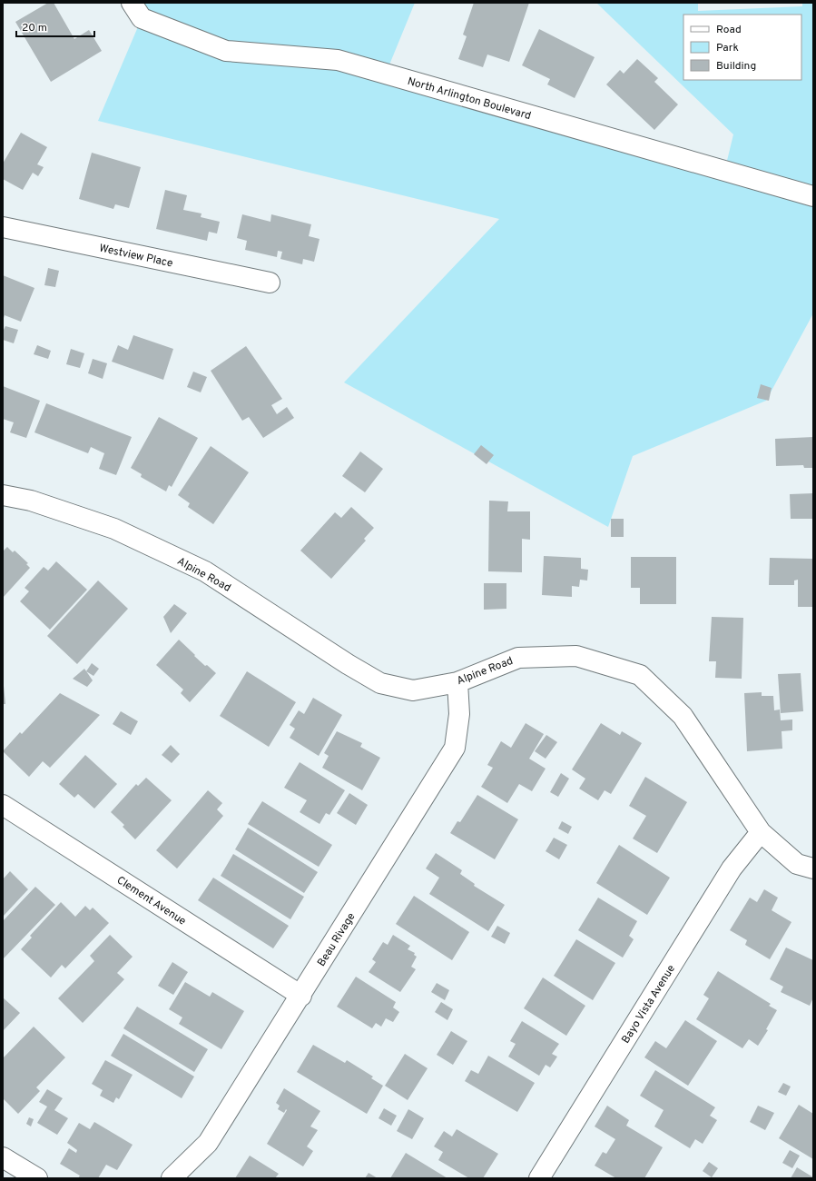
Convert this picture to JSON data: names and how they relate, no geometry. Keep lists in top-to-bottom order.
{
  "streets": {
    "street": [
      "North Arlington Boulevard",
      "Westview Place",
      "Alpine Road",
      "Clement Avenue",
      "Beau Rivage",
      "Bayo Vista Avenue"
    ]
  },
  "crossings": [
    ["Alpine Road", "Beau Rivage"],
    ["Alpine Road", "Bayo Vista Avenue"],
    ["Clement Avenue", "Beau Rivage"]
  ],
  "legend": ["Road", "Park", "Building"],
  "scale_bar": "20 m"
}
